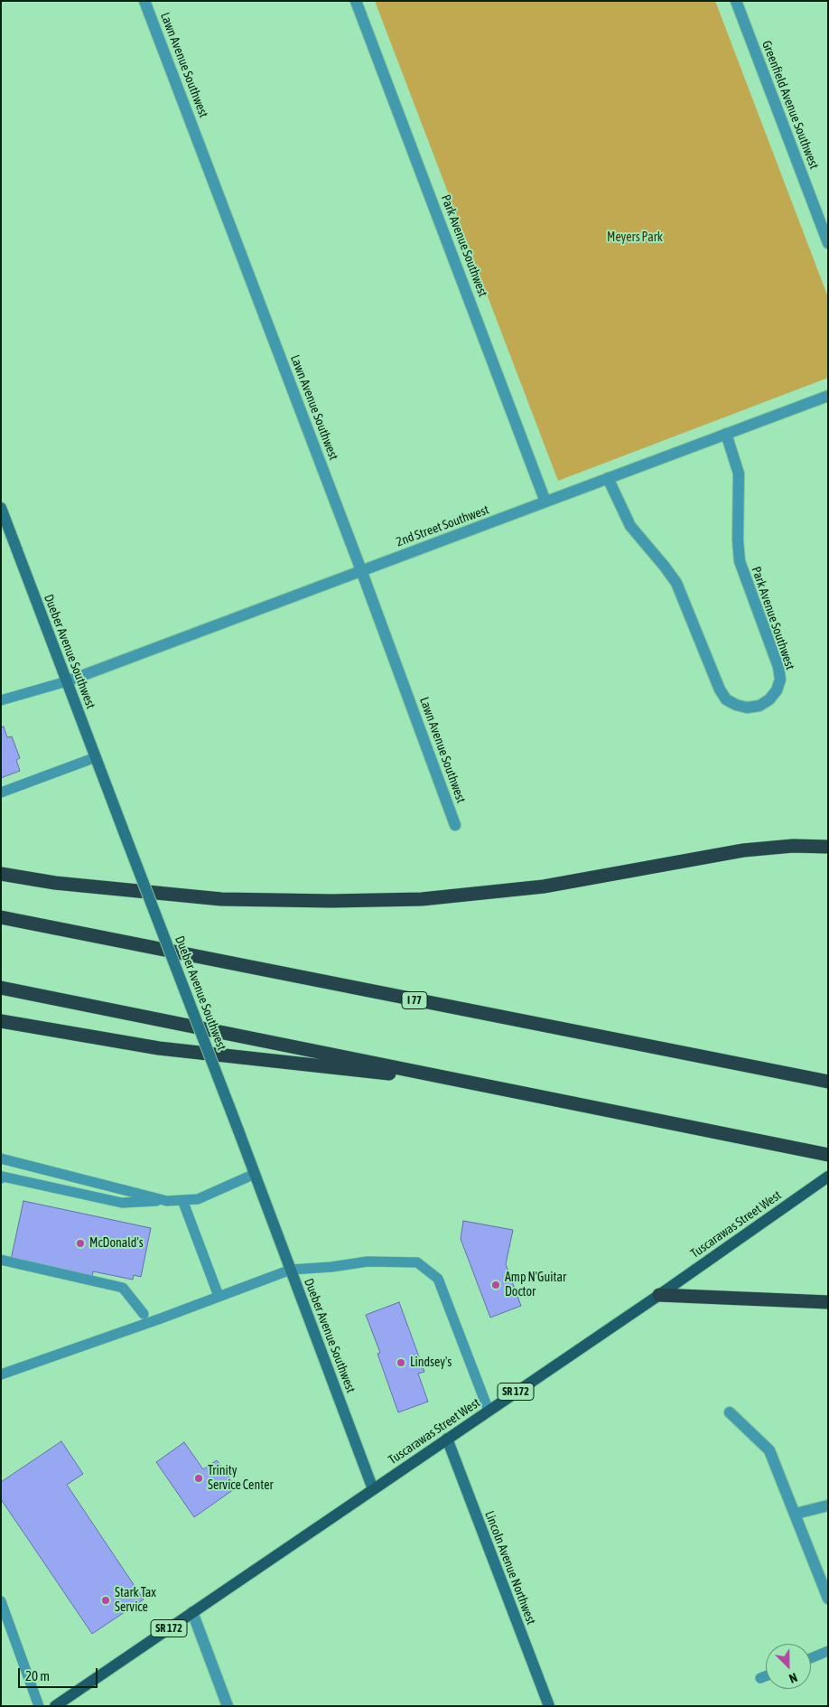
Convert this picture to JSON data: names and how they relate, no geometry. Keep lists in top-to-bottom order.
{
  "streets": {
    "highway": ["I 77"],
    "main road": ["Tuscarawas Street West", "SR 172"],
    "street": [
      "Lawn Avenue Southwest",
      "Greenfield Avenue Southwest",
      "Park Avenue Southwest",
      "2nd Street Southwest",
      "Dueber Avenue Southwest",
      "Lincoln Avenue Northwest"
    ]
  },
  "crossings": [
    ["Lawn Avenue Southwest", "2nd Street Southwest"],
    ["Park Avenue Southwest", "2nd Street Southwest"],
    ["2nd Street Southwest", "Dueber Avenue Southwest"],
    ["Dueber Avenue Southwest", "Tuscarawas Street West"],
    ["Tuscarawas Street West", "Lincoln Avenue Northwest"]
  ],
  "parks": ["Meyers Park"],
  "places": [
    "McDonald's",
    "Amp N'Guitar Doctor",
    "Lindsey's",
    "Trinity Service Center",
    "Stark Tax Service"
  ],
  "scale_bar": "20 m",
  "north": "bottom right"
}
